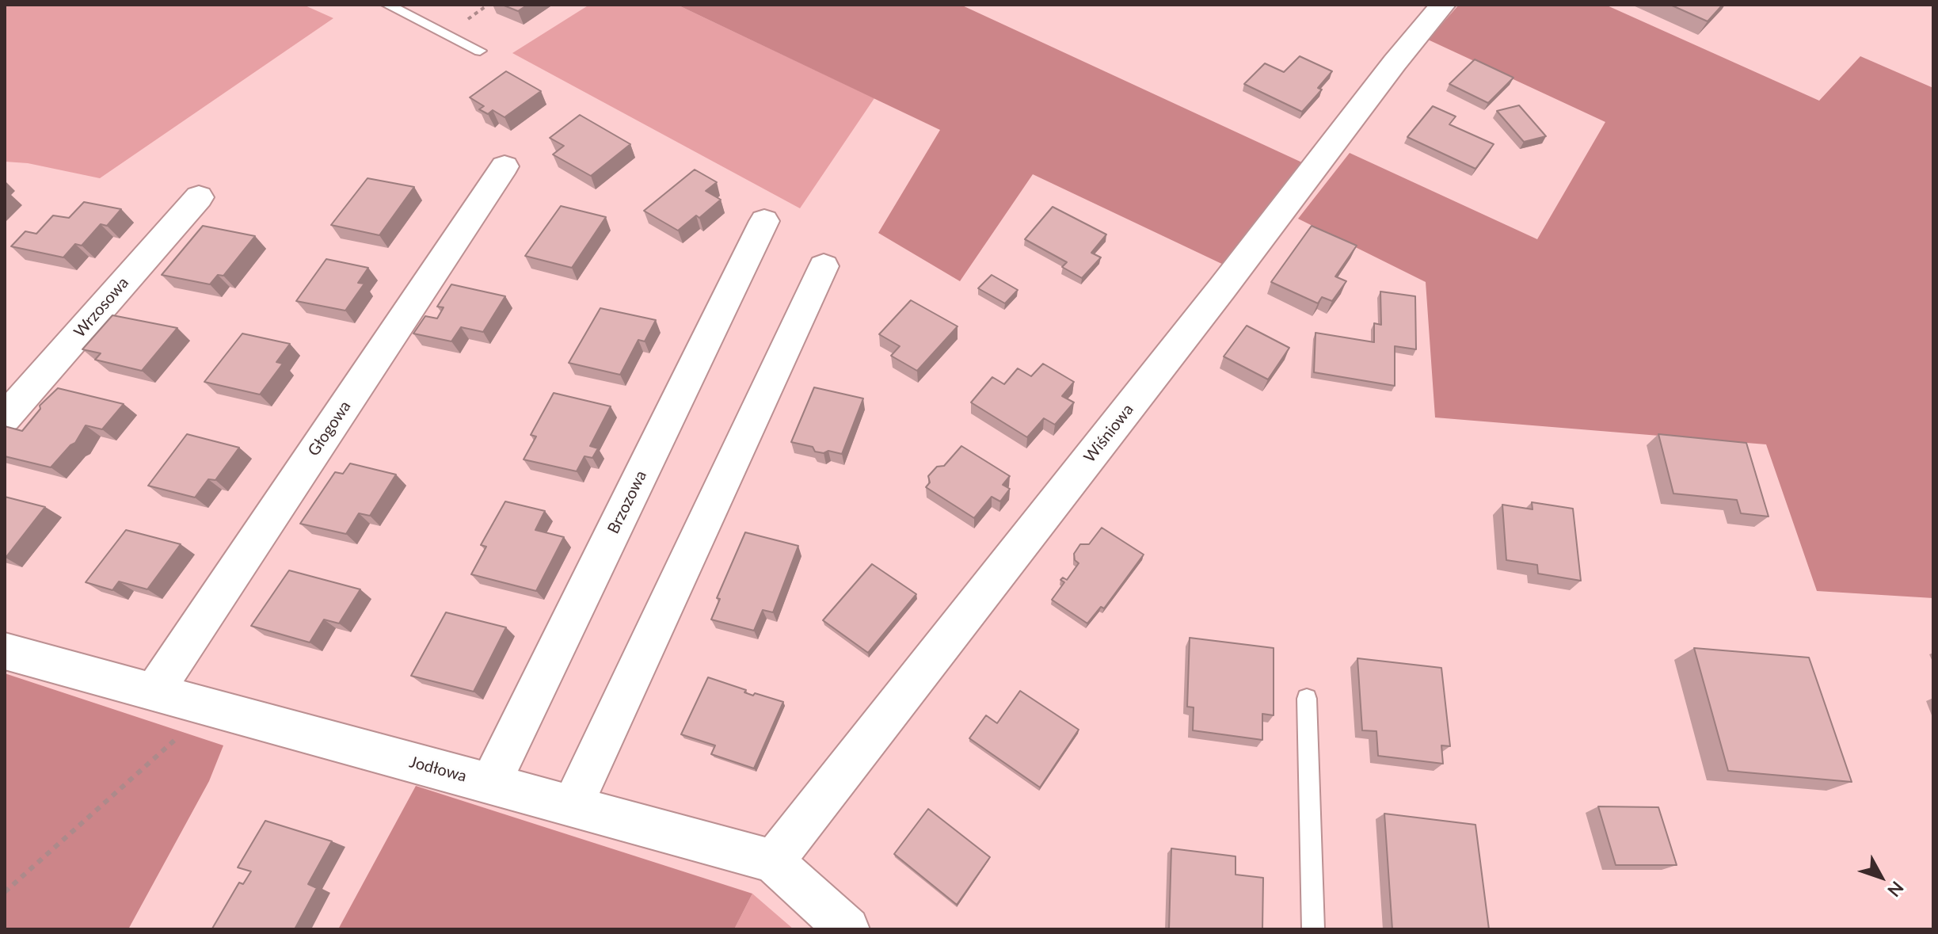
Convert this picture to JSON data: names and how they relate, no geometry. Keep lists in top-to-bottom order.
{
  "streets": {
    "street": [
      "Wrzosowa",
      "Głogowa",
      "Wiśniowa",
      "Brzozowa",
      "Jodłowa"
    ]
  },
  "crossings": [
    ["Głogowa", "Jodłowa"],
    ["Wiśniowa", "Jodłowa"],
    ["Brzozowa", "Jodłowa"]
  ],
  "north": "bottom right"
}
